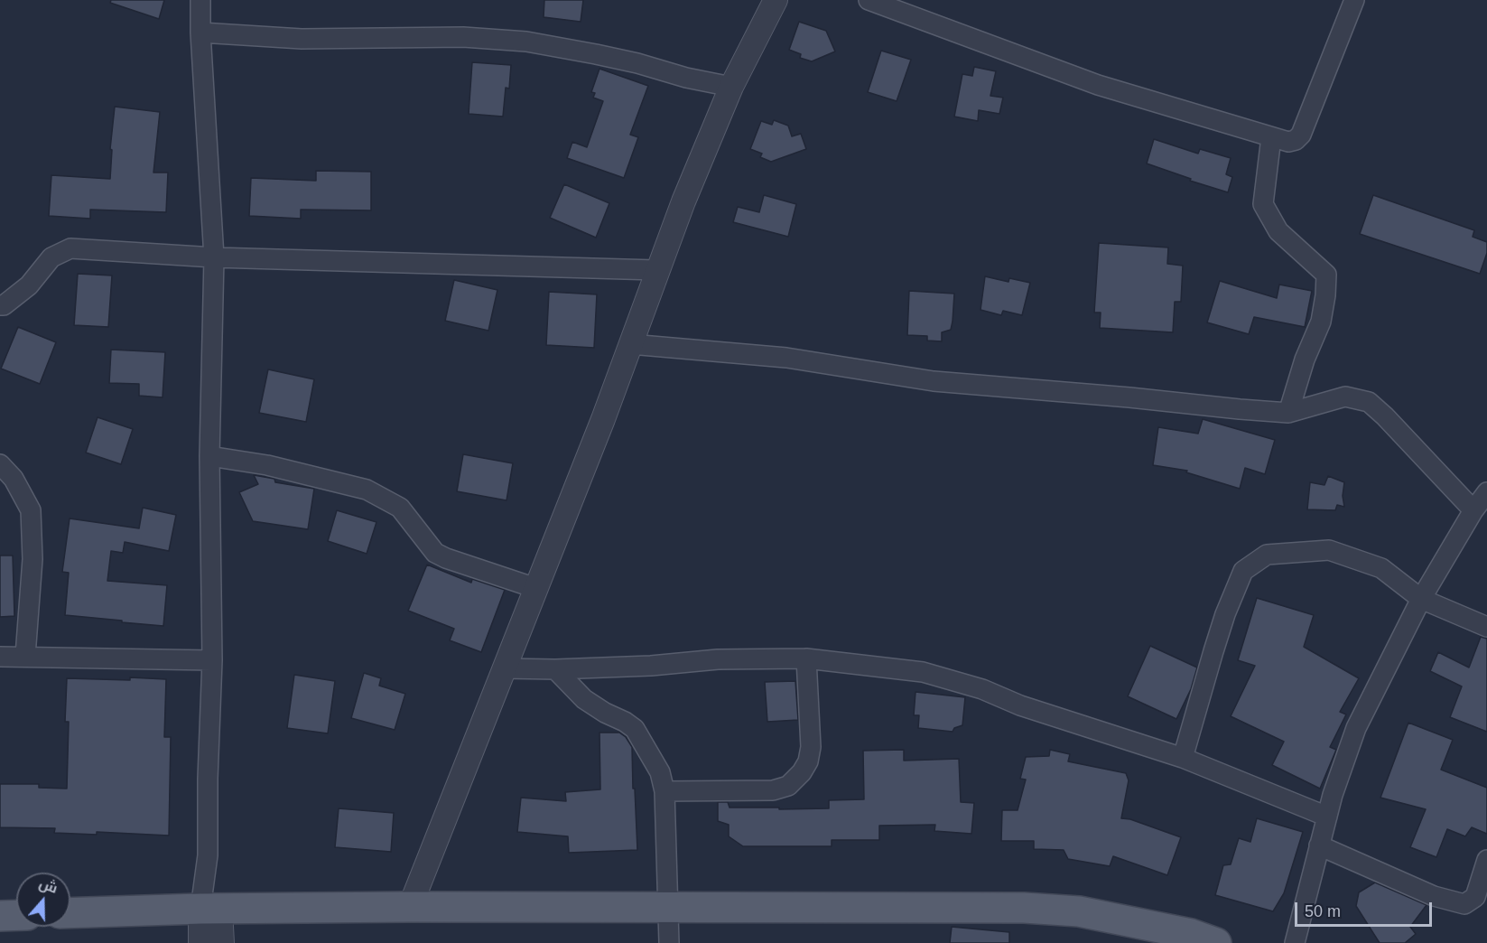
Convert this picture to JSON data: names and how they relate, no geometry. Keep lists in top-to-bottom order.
{
  "scale_bar": "50 m",
  "north": "top"
}
